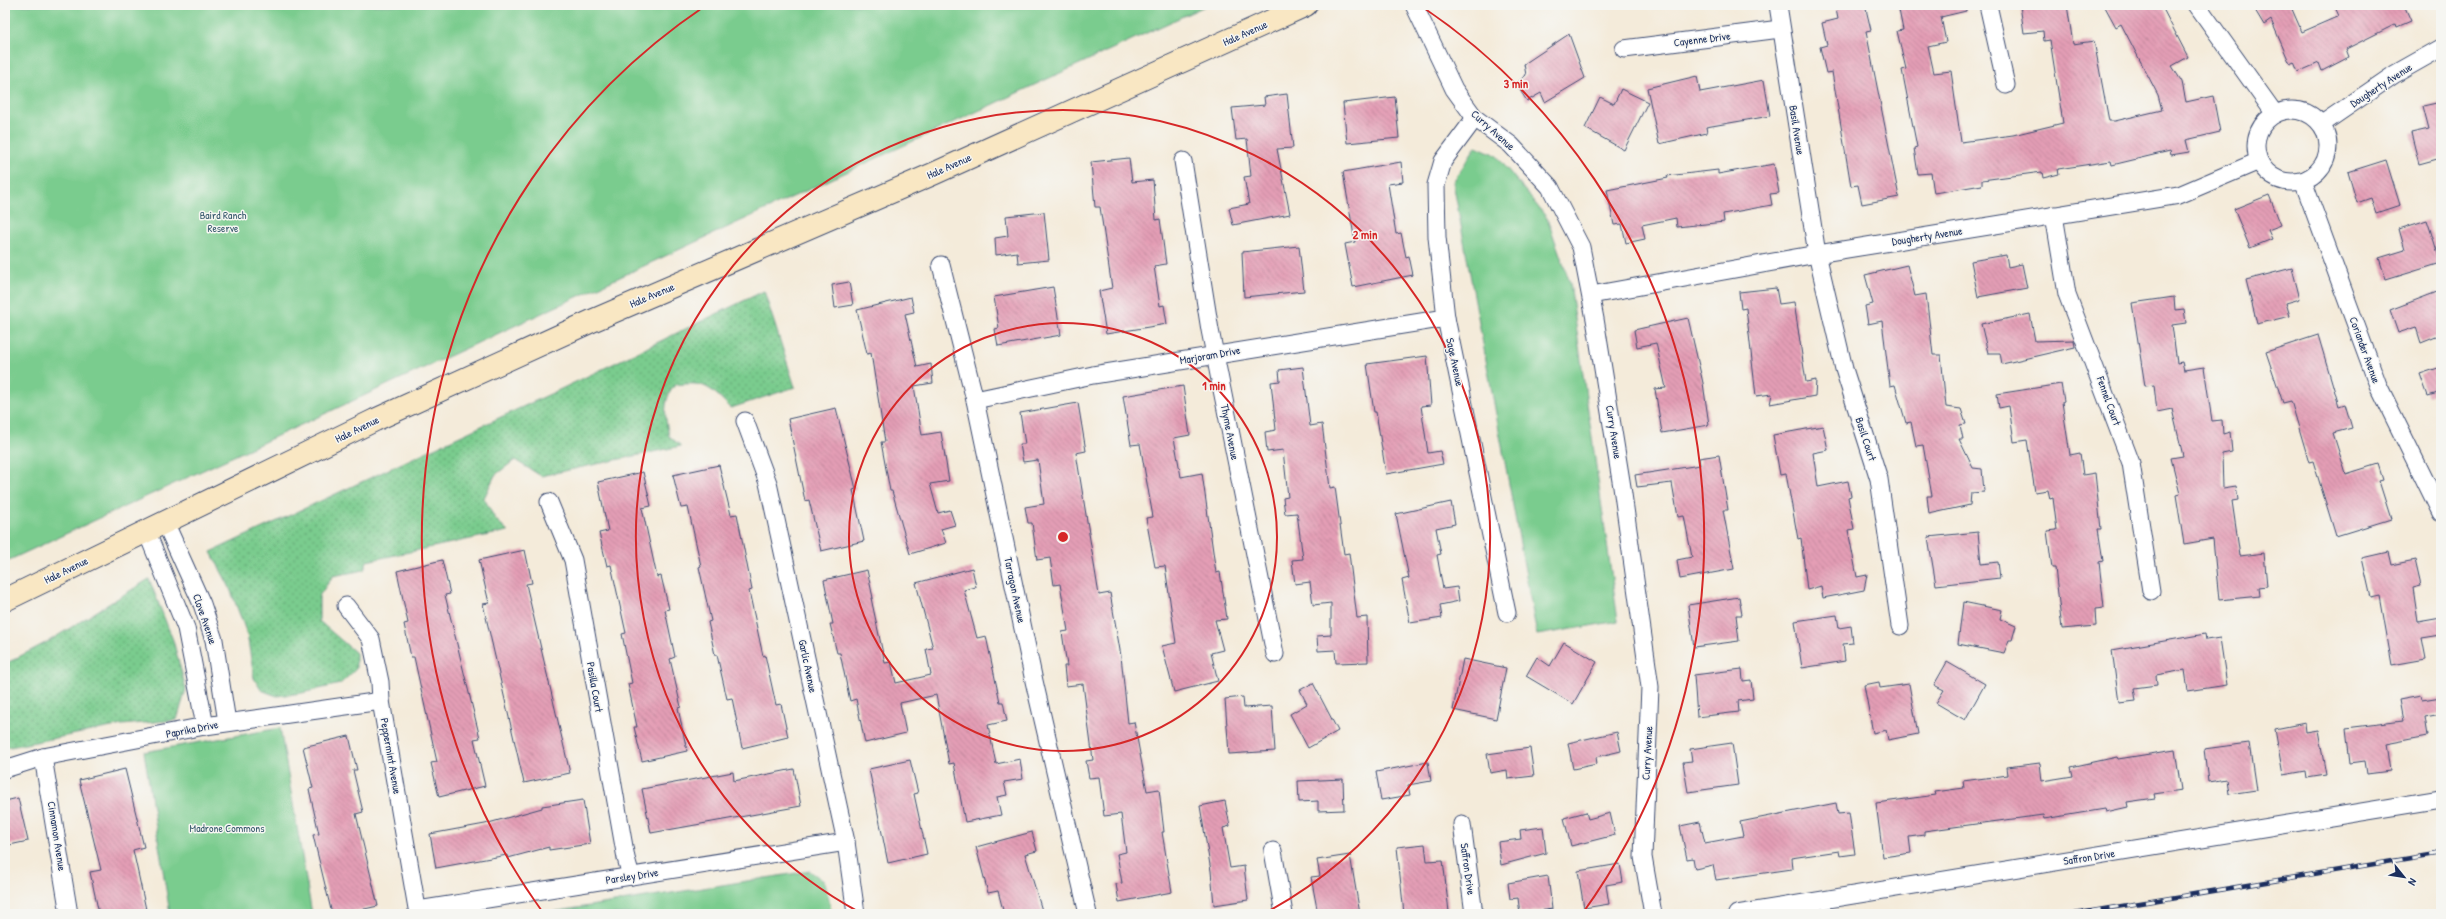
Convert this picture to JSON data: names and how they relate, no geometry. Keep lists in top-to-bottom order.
{
  "streets": {
    "main road": ["Hale Avenue"],
    "street": [
      "Cayenne Drive",
      "Dougherty Avenue",
      "Curry Avenue",
      "Basil Avenue",
      "Coriander Avenue",
      "Marjoram Drive",
      "Sage Avenue",
      "Fennel Court",
      "Thyme Avenue",
      "Basil Court",
      "Tarragon Avenue",
      "Clove Avenue",
      "Garlic Avenue",
      "Pasilla Court",
      "Paprika Drive",
      "Peppermint Avenue",
      "Cinnamon Avenue",
      "Saffron Drive",
      "Parsley Drive"
    ]
  },
  "crossings": [
    ["Hale Avenue", "Clove Avenue"],
    ["Cayenne Drive", "Basil Avenue"],
    ["Dougherty Avenue", "Curry Avenue"],
    ["Dougherty Avenue", "Basil Avenue"],
    ["Dougherty Avenue", "Coriander Avenue"],
    ["Dougherty Avenue", "Fennel Court"],
    ["Dougherty Avenue", "Basil Court"],
    ["Curry Avenue", "Sage Avenue"],
    ["Basil Avenue", "Basil Court"],
    ["Marjoram Drive", "Sage Avenue"],
    ["Marjoram Drive", "Thyme Avenue"],
    ["Marjoram Drive", "Tarragon Avenue"],
    ["Clove Avenue", "Paprika Drive"],
    ["Garlic Avenue", "Parsley Drive"],
    ["Pasilla Court", "Parsley Drive"],
    ["Paprika Drive", "Peppermint Avenue"],
    ["Paprika Drive", "Cinnamon Avenue"],
    ["Peppermint Avenue", "Parsley Drive"]
  ],
  "parks": ["Baird Ranch Reserve", "Madrone Commons"],
  "north": "bottom right",
  "rings": ["3 min", "2 min", "1 min"]
}
